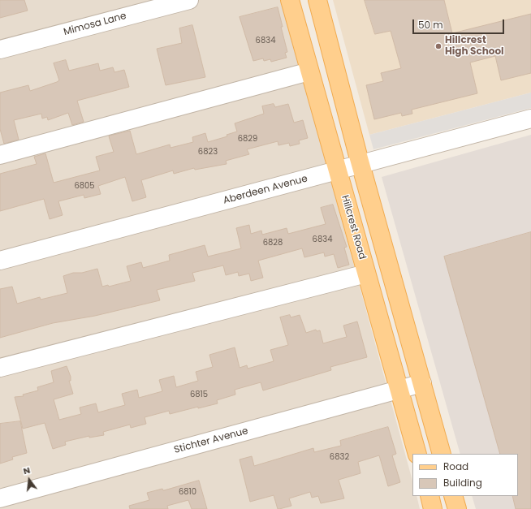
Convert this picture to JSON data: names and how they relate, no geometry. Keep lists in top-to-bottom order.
{
  "streets": {
    "main road": ["Hillcrest Road"],
    "street": ["Mimosa Lane", "Aberdeen Avenue", "Stichter Avenue"]
  },
  "crossings": [
    ["Aberdeen Avenue", "Hillcrest Road"],
    ["Hillcrest Road", "Stichter Avenue"]
  ],
  "places": ["Hillcrest High School"],
  "house_numbers": [
    "6834",
    "6829",
    "6823",
    "6805",
    "6834",
    "6828",
    "6815",
    "6832",
    "6810"
  ],
  "legend": ["Road", "Building"],
  "scale_bar": "50 m",
  "north": "top"
}
